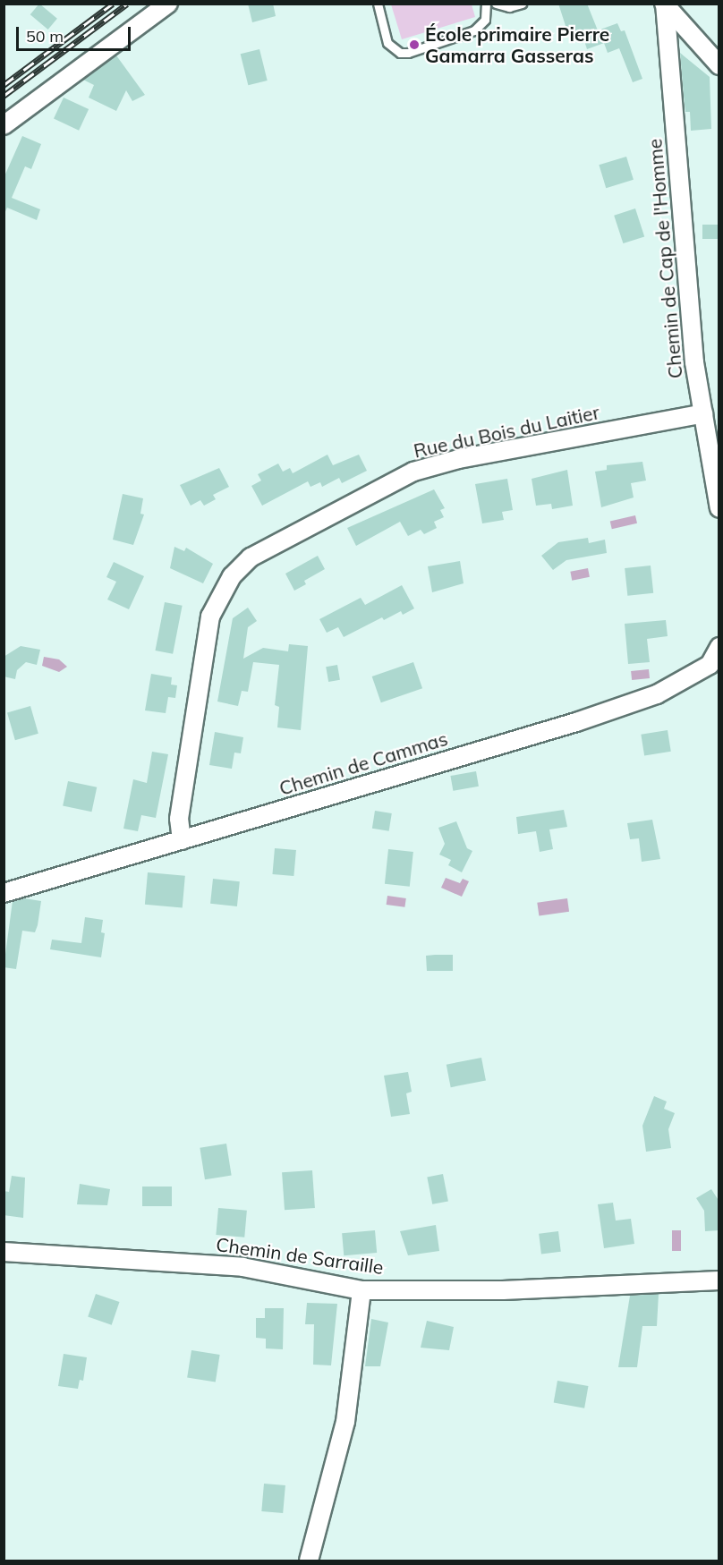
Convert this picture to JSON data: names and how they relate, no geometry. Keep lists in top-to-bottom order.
{
  "streets": {
    "street": [
      "Chemin de Cap de l'Homme",
      "Rue du Bois du Laitier",
      "Chemin de Cammas",
      "Chemin de Sarraille"
    ]
  },
  "crossings": [
    ["Chemin de Cap de l'Homme", "Rue du Bois du Laitier"],
    ["Rue du Bois du Laitier", "Chemin de Cammas"]
  ],
  "places": ["École primaire Pierre Gamarra Gasseras"],
  "scale_bar": "50 m"
}
